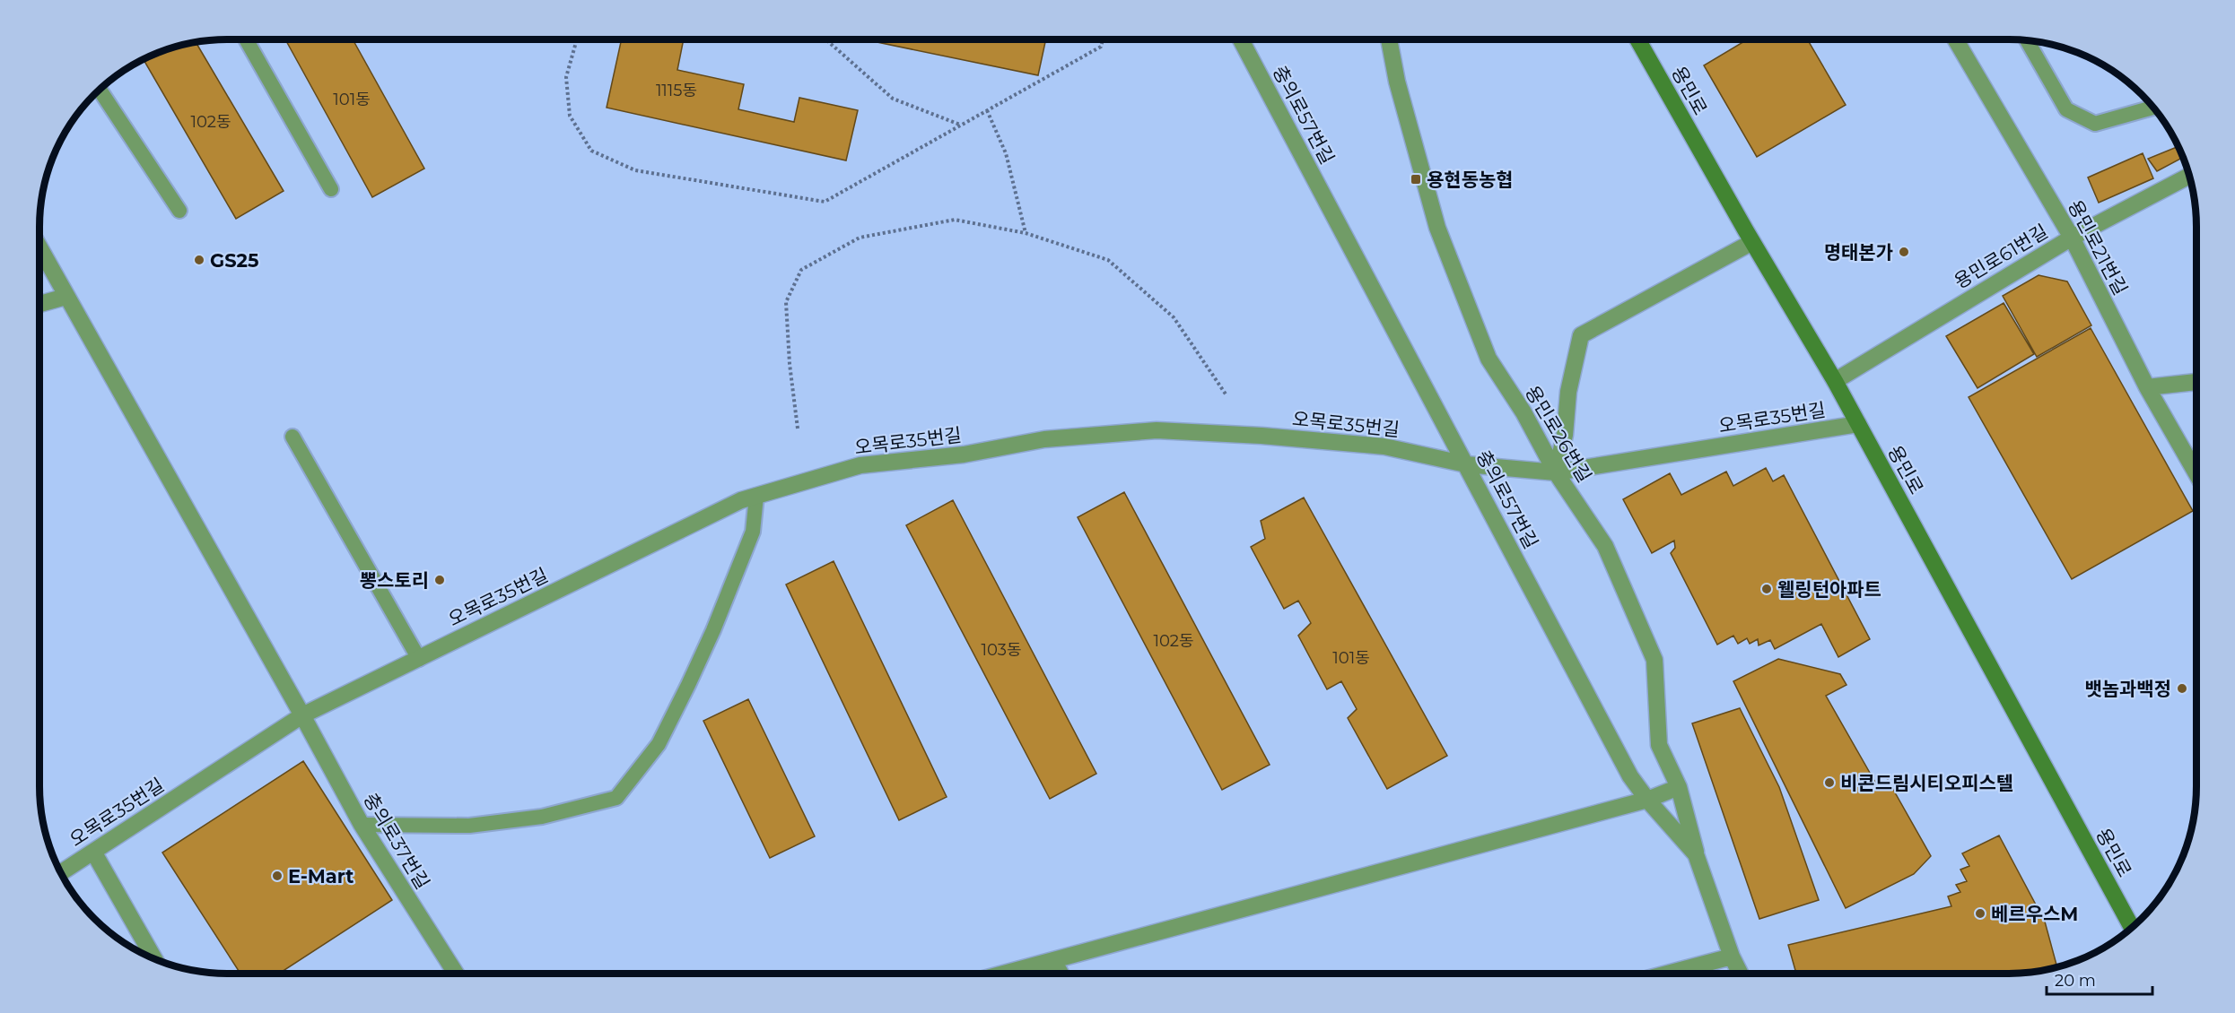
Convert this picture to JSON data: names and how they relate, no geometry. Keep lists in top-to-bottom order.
{
  "streets": {
    "street": [
      "용민로",
      "충의로57번길",
      "용민로21번길",
      "용민로61번길",
      "오목로35번길",
      "용민로26번길",
      "충의로37번길"
    ]
  },
  "crossings": [
    ["용민로", "용민로61번길"],
    ["용민로", "오목로35번길"],
    ["충의로57번길", "오목로35번길"],
    ["충의로57번길", "용민로26번길"],
    ["용민로21번길", "용민로61번길"],
    ["오목로35번길", "용민로26번길"],
    ["오목로35번길", "충의로37번길"]
  ],
  "places": {
    "transit": ["용현동농협"],
    "other": [
      "명태본가",
      "GS25",
      "뽕스토리",
      "웰링턴아파트",
      "뱃놈과백정",
      "비콘드림시티오피스텔",
      "E-Mart",
      "베르우스M"
    ]
  },
  "house_numbers": [
    "1115동",
    "101동",
    "102동",
    "102동",
    "103동",
    "101동"
  ],
  "scale_bar": "20 m"
}
